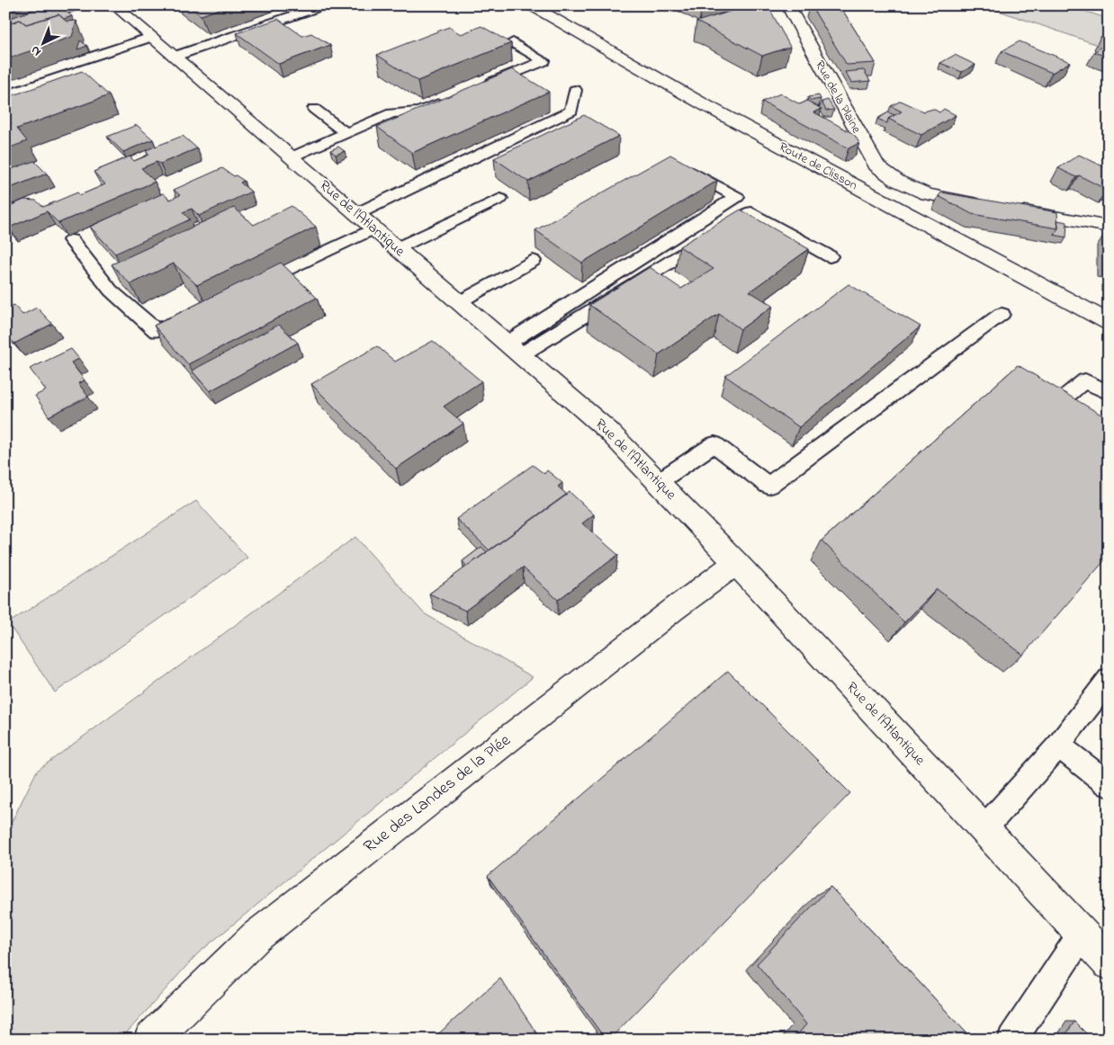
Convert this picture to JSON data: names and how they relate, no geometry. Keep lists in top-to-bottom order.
{
  "streets": {
    "street": [
      "Rue de la Plaine",
      "Route de Clisson",
      "Rue de l'Atlantique",
      "Rue des Landes de la Plée"
    ]
  },
  "crossings": [
    ["Rue de l'Atlantique", "Rue des Landes de la Plée"]
  ],
  "north": "bottom left"
}
